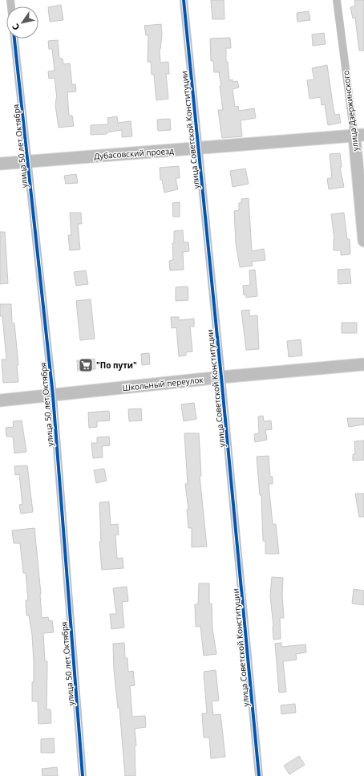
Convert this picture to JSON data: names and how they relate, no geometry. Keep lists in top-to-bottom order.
{
  "streets": {
    "main road": ["улица Дзержинского", "Дубасовский проезд", "Школьный переулок"],
    "street": ["улица Советской Конституции", "улица 50 лет Октября"]
  },
  "crossings": [
    ["улица Дзержинского", "Дубасовский проезд"],
    ["улица Советской Конституции", "Дубасовский проезд"],
    ["улица Советской Конституции", "Школьный переулок"],
    ["улица 50 лет Октября", "Дубасовский проезд"],
    ["улица 50 лет Октября", "Школьный переулок"]
  ],
  "places": {
    "supermarket": ["\"По пути\""]
  },
  "north": "bottom left"
}
